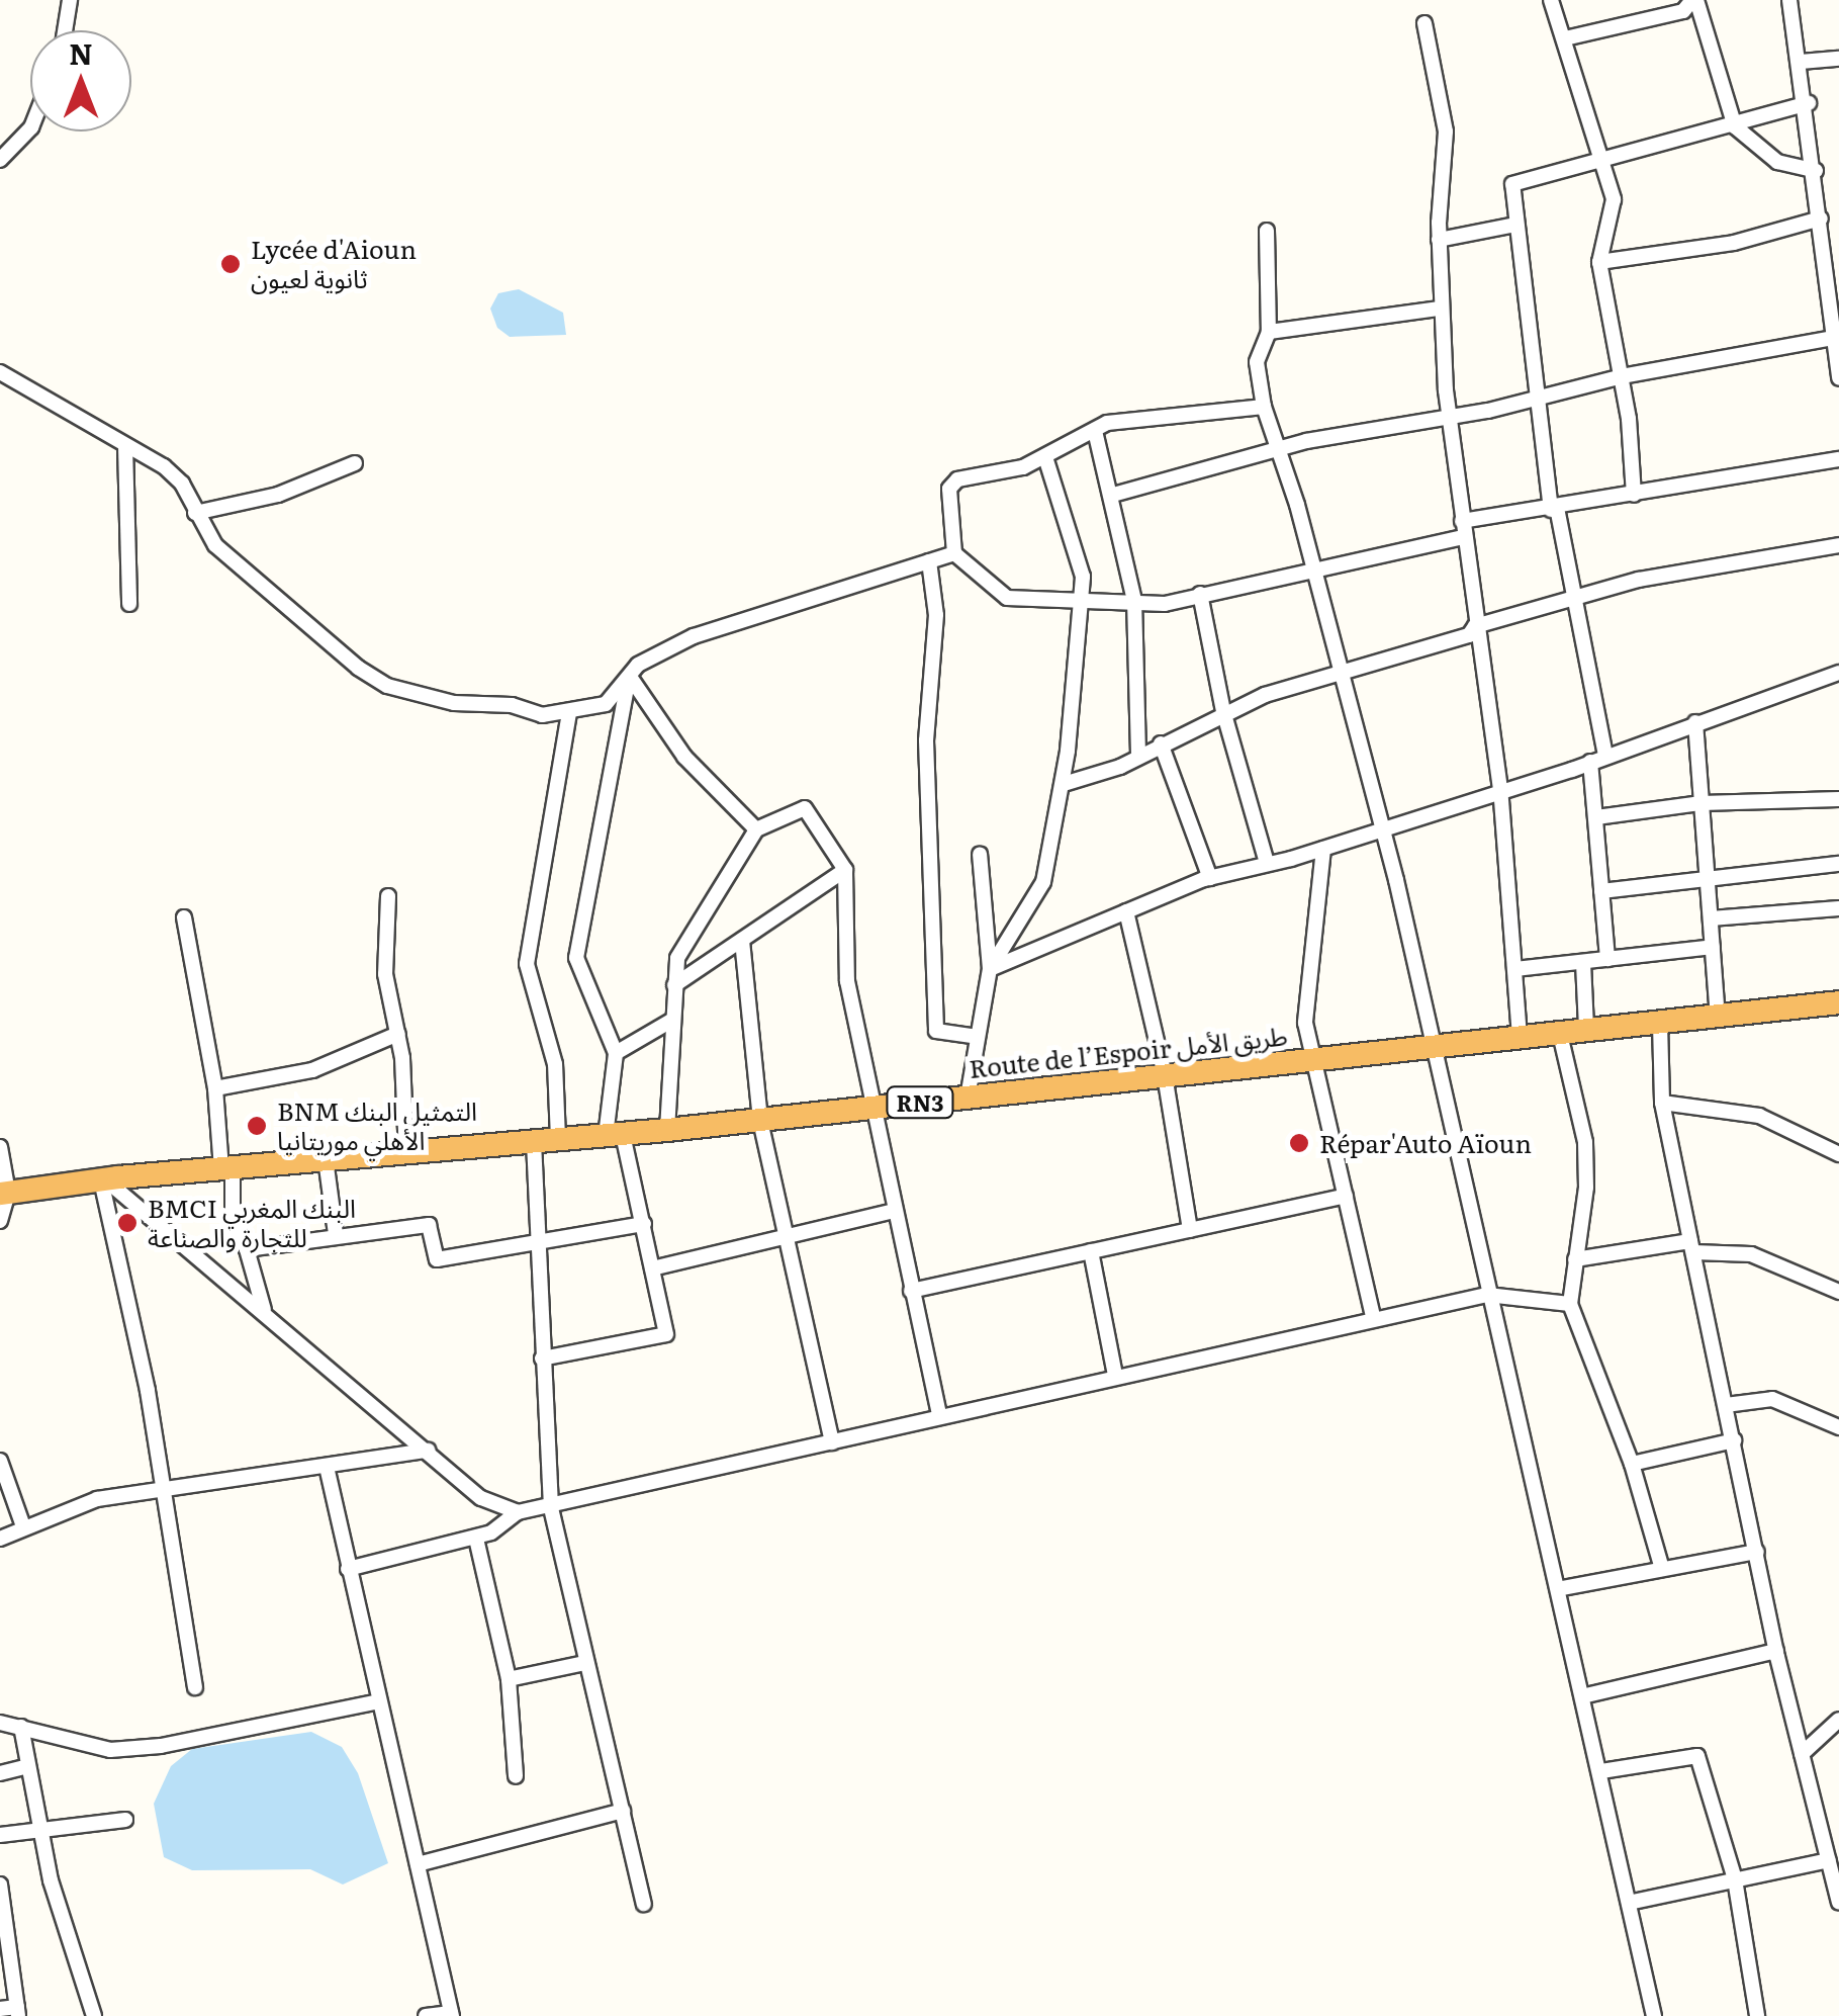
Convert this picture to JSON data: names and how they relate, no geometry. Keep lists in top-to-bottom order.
{
  "streets": {
    "highway": ["Route de l’Espoir طريق الأمل", "RN3"]
  },
  "places": [
    "Lycée d'Aioun ثانوية لعيون",
    "BNM التمثيل البنك الأهلي موريتانيا",
    "Répar'Auto Aïoun",
    "BMCI البنك المغربي للتجارة والصناعة"
  ],
  "north": "top"
}
